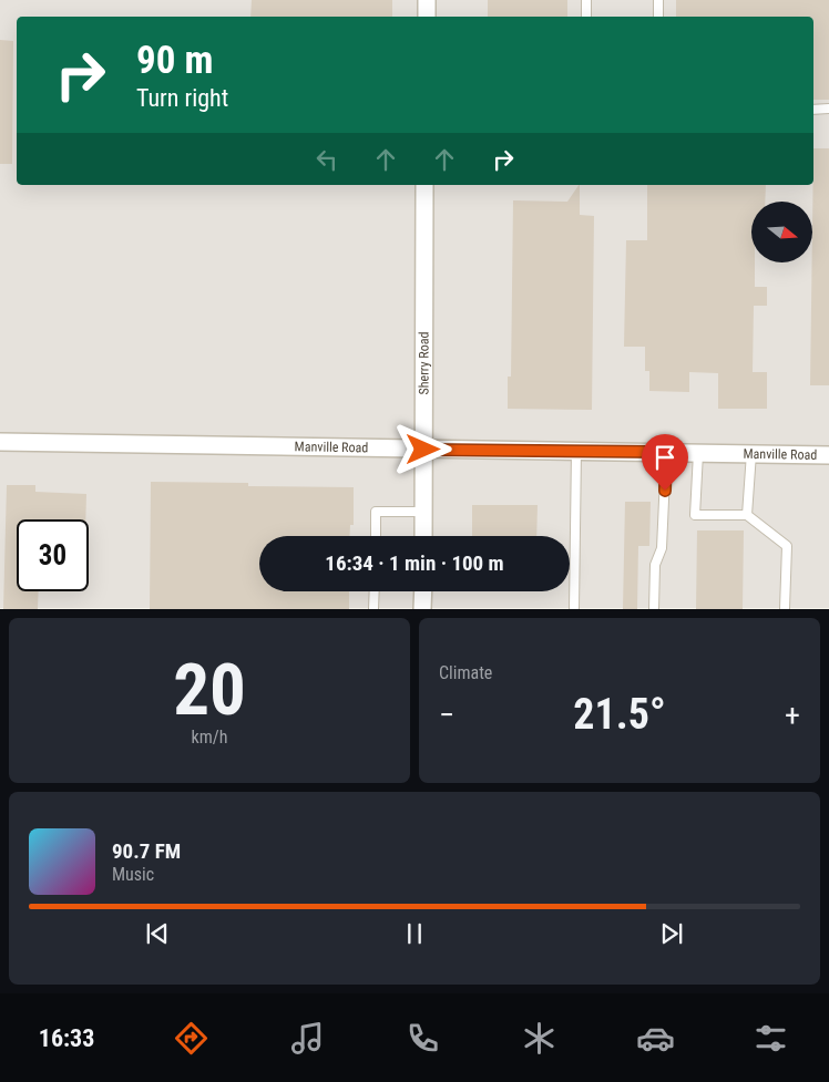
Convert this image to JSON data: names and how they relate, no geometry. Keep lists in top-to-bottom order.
{
  "streets": {
    "street": ["Sherry Road", "Manville Road"]
  },
  "crossings": [
    ["Sherry Road", "Manville Road"]
  ],
  "north": "right",
  "page": {
    "turn": ["90 m", "Turn right"],
    "limit": "30",
    "trip": "16:34 · 1 min · 100 m",
    "tile": [
      ["20", "km/h"],
      "Climate"
    ],
    "heat": ["−", "21.5°", "+"],
    "song": ["90.7 FM", "Music"],
    "tabs": "16:33"
  }
}
